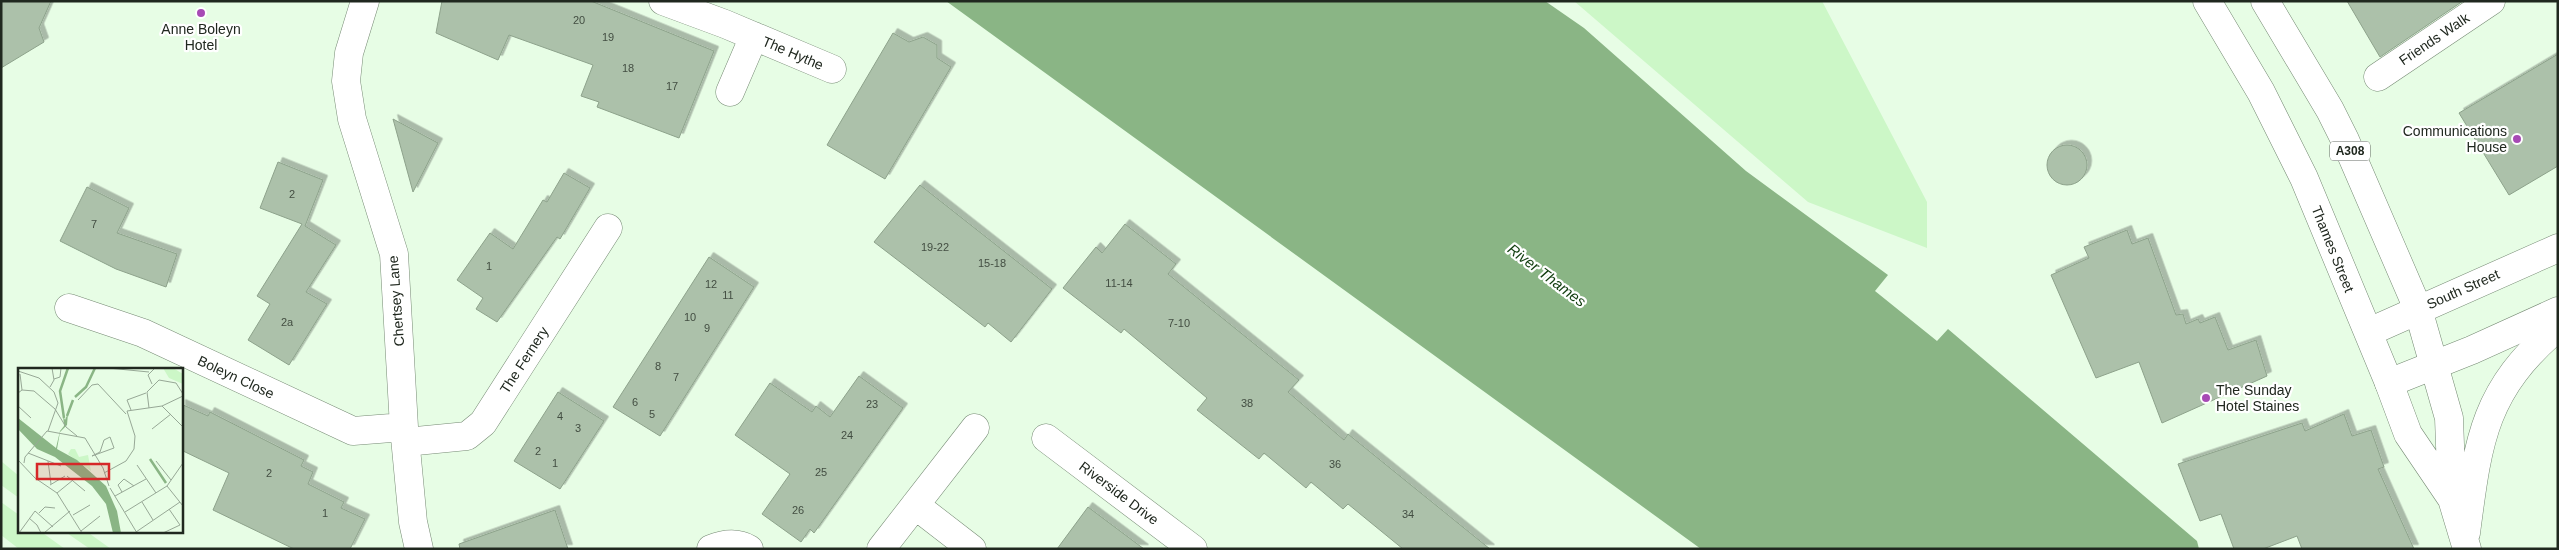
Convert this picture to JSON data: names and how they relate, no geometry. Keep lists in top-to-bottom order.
{
  "streets": {
    "street": [
      "Friends Walk",
      "The Hythe",
      "A308",
      "Thames Street",
      "South Street",
      "Chertsey Lane",
      "The Fernery",
      "Boleyn Close",
      "Riverside Drive"
    ]
  },
  "crossings": [
    ["Thames Street", "South Street"],
    ["Chertsey Lane", "The Fernery"],
    ["Chertsey Lane", "Boleyn Close"],
    ["The Fernery", "Boleyn Close"]
  ],
  "water": ["River Thames"],
  "places": ["Anne Boleyn Hotel", "Communications House", "The Sunday Hotel Staines"],
  "house_numbers": [
    "20",
    "19",
    "18",
    "17",
    "2",
    "7",
    "19-22",
    "15-18",
    "1",
    "11-14",
    "12",
    "11",
    "10",
    "2a",
    "7-10",
    "9",
    "8",
    "7",
    "6",
    "38",
    "23",
    "5",
    "4",
    "3",
    "24",
    "2",
    "1",
    "36",
    "25",
    "2",
    "26",
    "1",
    "34"
  ]
}
